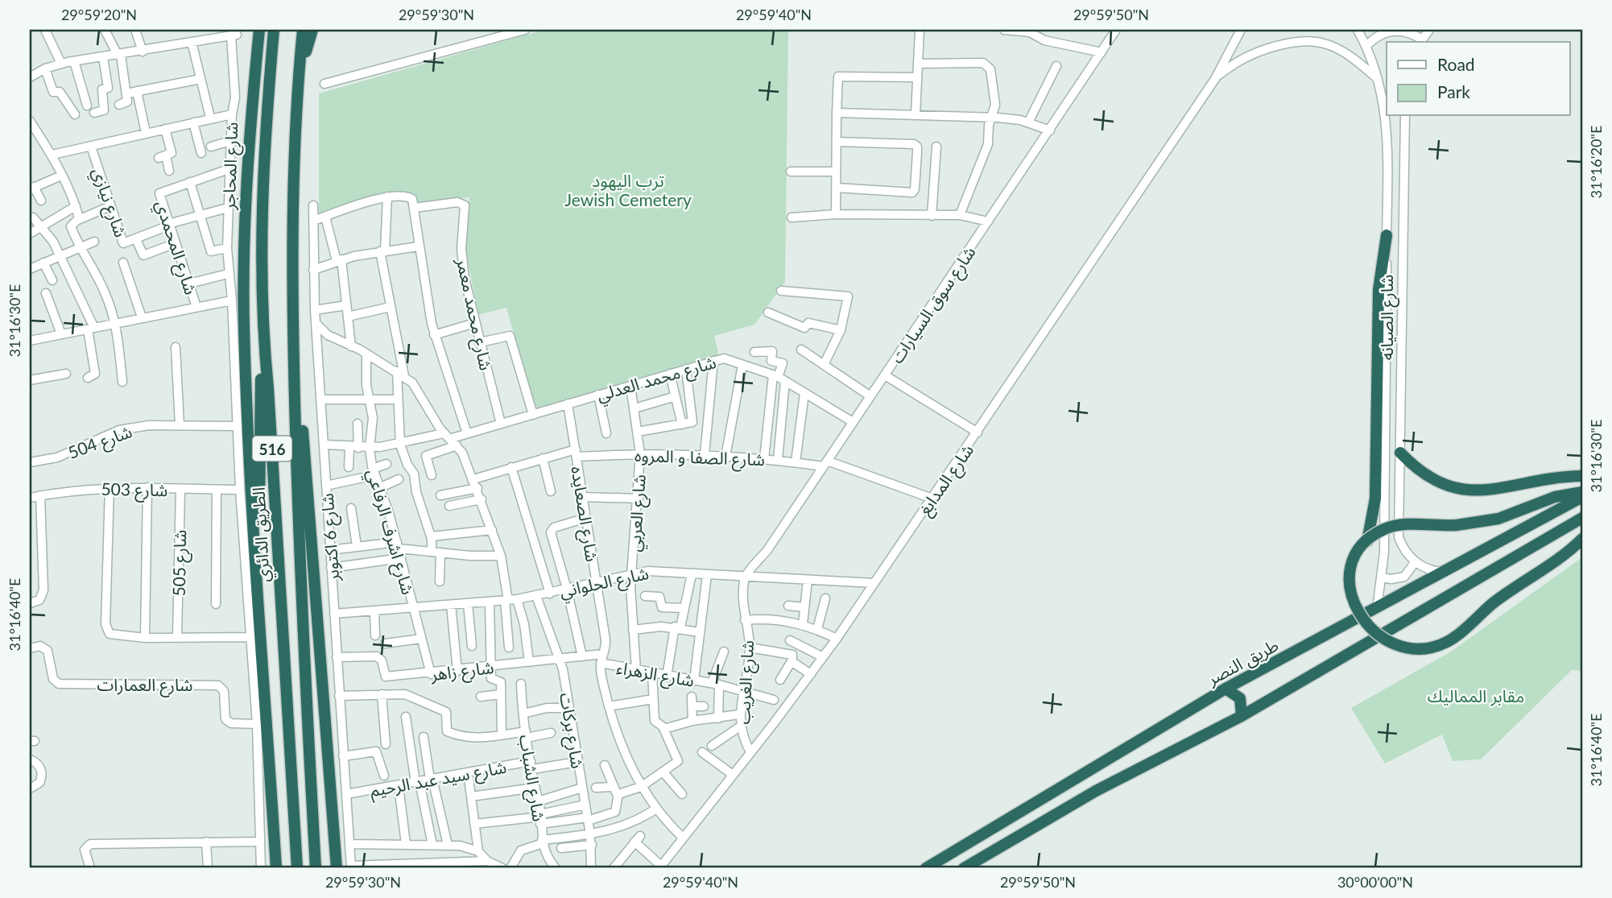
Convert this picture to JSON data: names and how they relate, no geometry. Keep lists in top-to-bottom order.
{
  "streets": {
    "highway": ["516", "الطريق الدائري", "طريق النصر"],
    "street": [
      "شارع المحاجر",
      "شارع نيازي",
      "شارع المحمدي",
      "شارع سوق السيارات",
      "شارع محمد معمر",
      "شارع الصيانه",
      "شارع محمد العدلي",
      "شارع 504",
      "شارع الصفا و المروه",
      "شارع المدابغ",
      "شارع 503",
      "شارع العربي",
      "شارع الصعايده",
      "شارع اشرف الرفاعي",
      "شارع 6 اكتوبر",
      "شارع 505",
      "شارع الحلواني",
      "شارع زاهر",
      "شارع الزهراء",
      "شارع الغريب",
      "شارع العمارات",
      "شارع بركات",
      "شارع سيد عبد الرحيم",
      "شارع الشباب"
    ]
  },
  "crossings": [
    ["شارع المحاجر", "شارع نيازي"],
    ["شارع المحاجر", "شارع المحمدي"],
    ["شارع المحاجر", "شارع 504"],
    ["شارع المحاجر", "شارع 503"],
    ["شارع المحاجر", "شارع العمارات"],
    ["شارع نيازي", "شارع المحمدي"],
    ["شارع سوق السيارات", "شارع محمد العدلي"],
    ["شارع سوق السيارات", "شارع الصفا و المروه"],
    ["شارع سوق السيارات", "شارع الحلواني"],
    ["شارع سوق السيارات", "شارع الغريب"],
    ["شارع محمد معمر", "شارع محمد العدلي"],
    ["شارع الصيانه", "شارع المدابغ"],
    ["شارع الصيانه", "طريق النصر"],
    ["شارع محمد العدلي", "شارع العربي"],
    ["شارع محمد العدلي", "شارع الصعايده"],
    ["شارع الصفا و المروه", "شارع المدابغ"],
    ["شارع الصفا و المروه", "شارع العربي"],
    ["شارع الصفا و المروه", "شارع الصعايده"],
    ["شارع المدابغ", "شارع الصعايده"],
    ["شارع المدابغ", "شارع الحلواني"],
    ["شارع المدابغ", "شارع الغريب"],
    ["شارع 503", "شارع 505"],
    ["شارع العربي", "شارع الحلواني"],
    ["شارع العربي", "شارع الزهراء"],
    ["شارع الصعايده", "شارع الحلواني"],
    ["شارع الصعايده", "شارع زاهر"],
    ["شارع الصعايده", "شارع الزهراء"],
    ["شارع اشرف الرفاعي", "شارع الحلواني"],
    ["شارع اشرف الرفاعي", "شارع زاهر"],
    ["شارع 6 اكتوبر", "شارع الحلواني"],
    ["شارع 6 اكتوبر", "شارع سيد عبد الرحيم"],
    ["شارع الحلواني", "شارع الغريب"],
    ["شارع الحلواني", "شارع بركات"],
    ["شارع زاهر", "شارع الزهراء"],
    ["شارع زاهر", "شارع بركات"],
    ["شارع الزهراء", "شارع الغريب"],
    ["شارع بركات", "شارع سيد عبد الرحيم"],
    ["شارع سيد عبد الرحيم", "شارع الشباب"]
  ],
  "parks": ["ترب اليهود Jewish Cemetery", "مقابر المماليك"],
  "legend": ["Road", "Park"],
  "coordinates": [
    "29°59'20\"N",
    "29°59'30\"N",
    "29°59'40\"N",
    "29°59'50\"N",
    "31°16'20\"E",
    "31°16'30\"E",
    "31°16'40\"E",
    "30°00'00\"N"
  ]
}
